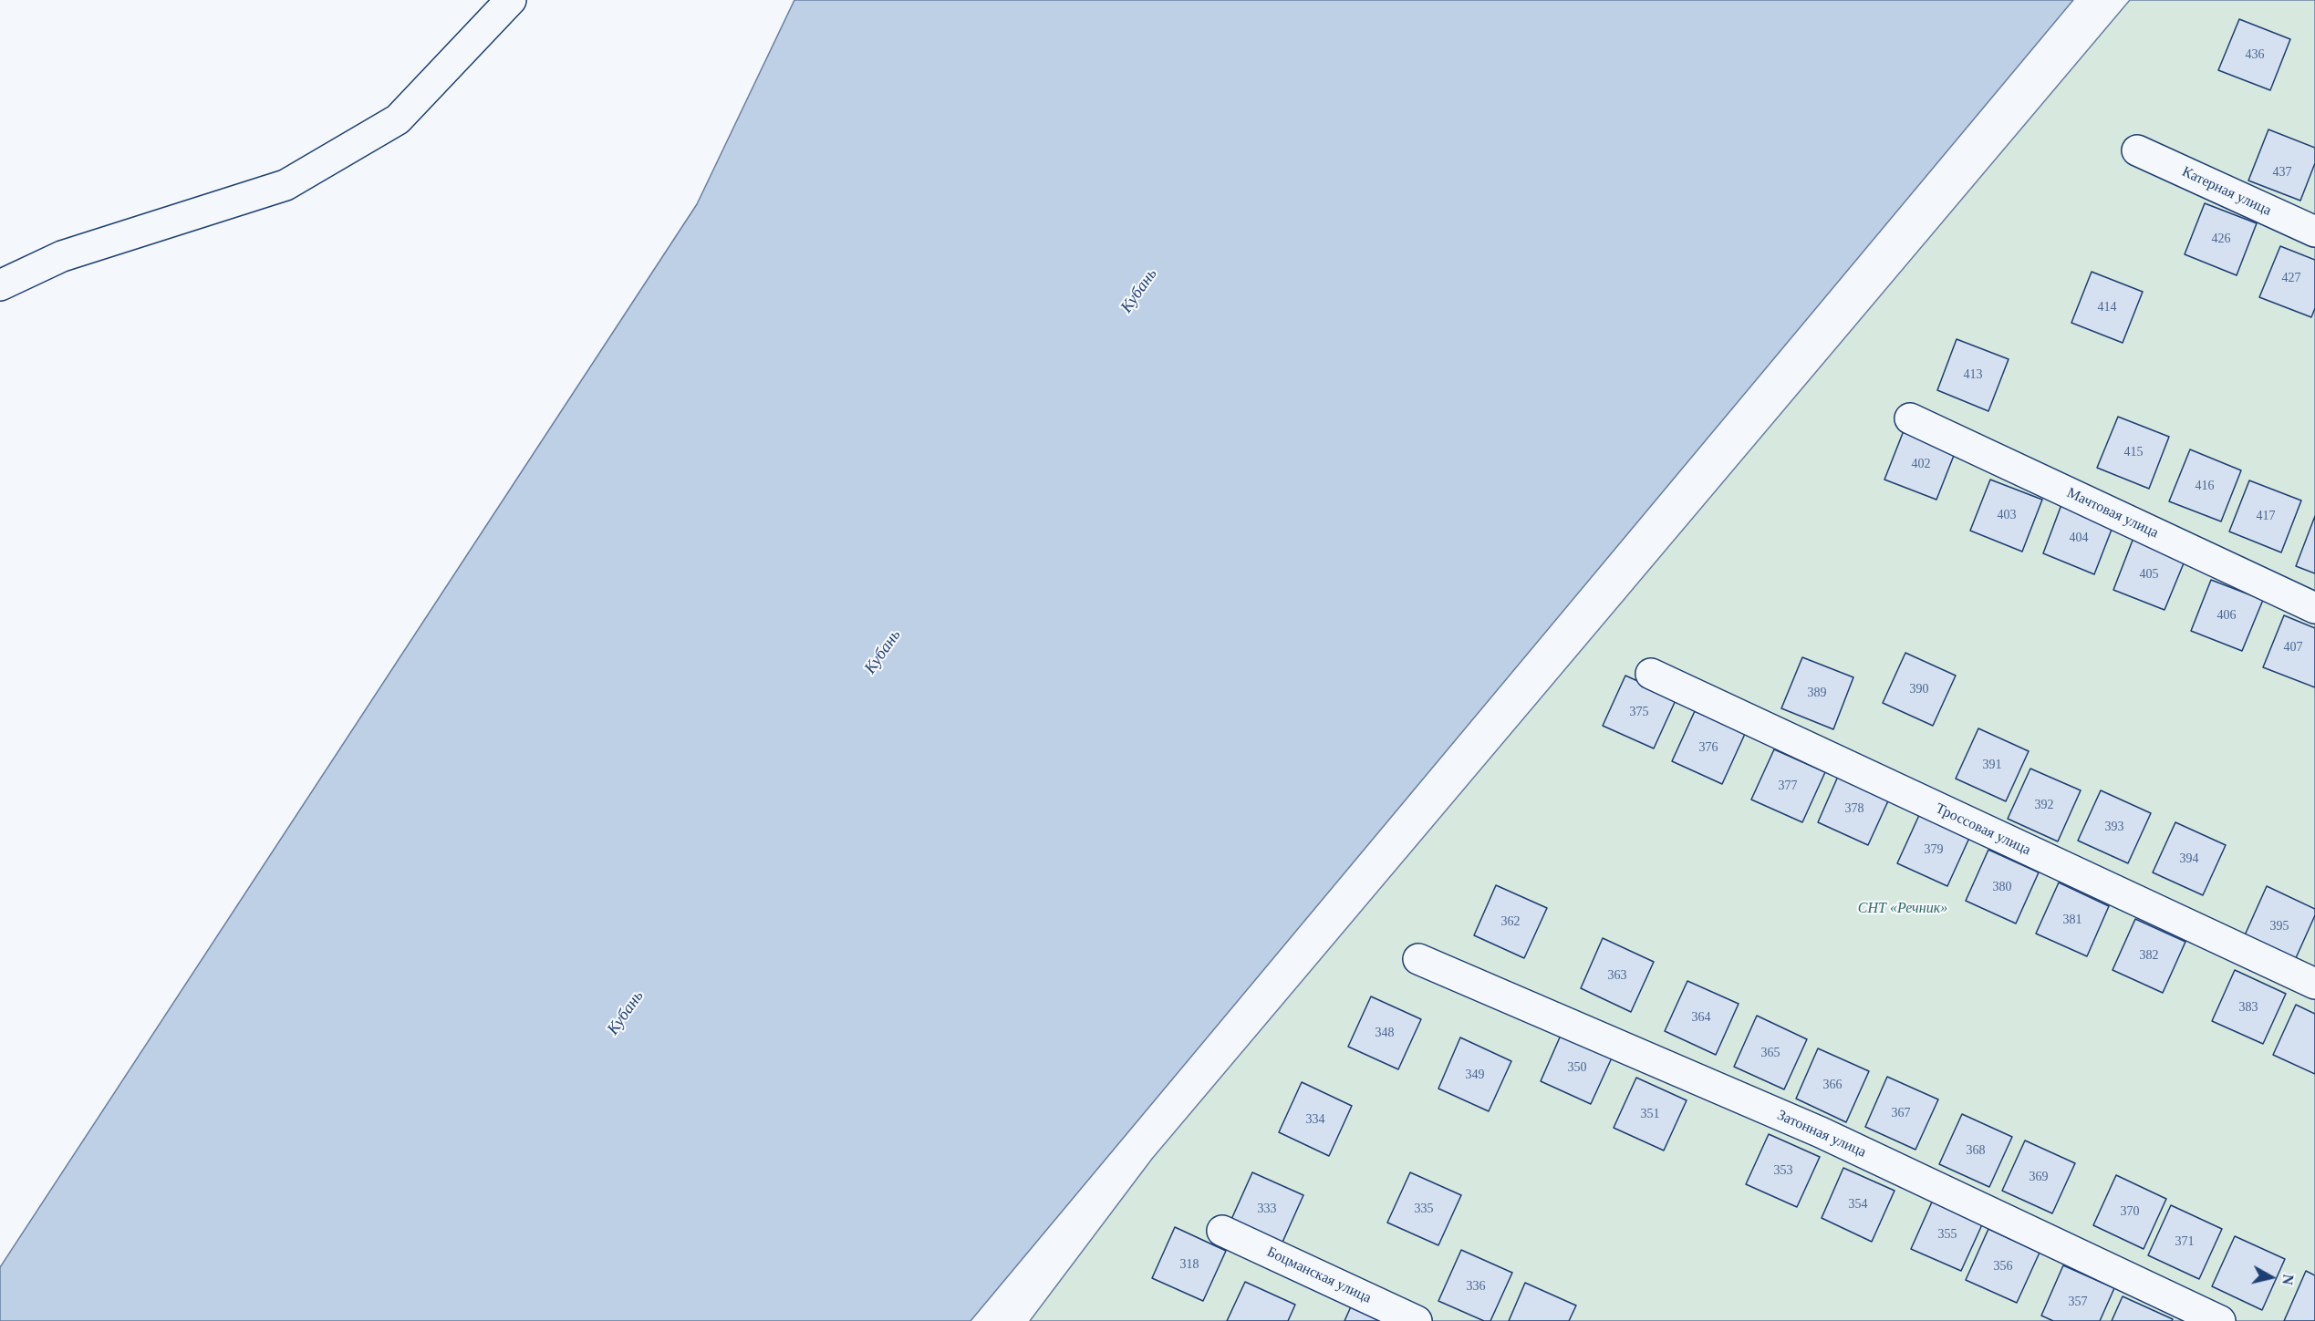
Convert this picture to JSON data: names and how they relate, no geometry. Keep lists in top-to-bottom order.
{
  "streets": {
    "street": [
      "Катерная улица",
      "Мачтовая улица",
      "Троссовая улица",
      "Затонная улица",
      "Боцманская улица"
    ]
  },
  "water": ["Кубань"],
  "parks": ["СНТ «Речник»"],
  "house_numbers": [
    "436",
    "437",
    "426",
    "427",
    "414",
    "413",
    "415",
    "402",
    "416",
    "403",
    "417",
    "404",
    "405",
    "406",
    "407",
    "390",
    "389",
    "375",
    "376",
    "391",
    "377",
    "392",
    "378",
    "393",
    "379",
    "394",
    "380",
    "381",
    "362",
    "395",
    "382",
    "363",
    "383",
    "364",
    "348",
    "365",
    "350",
    "349",
    "366",
    "367",
    "351",
    "334",
    "368",
    "353",
    "369",
    "354",
    "333",
    "335",
    "370",
    "355",
    "371",
    "318",
    "356",
    "336",
    "357"
  ],
  "north": "right"
}
